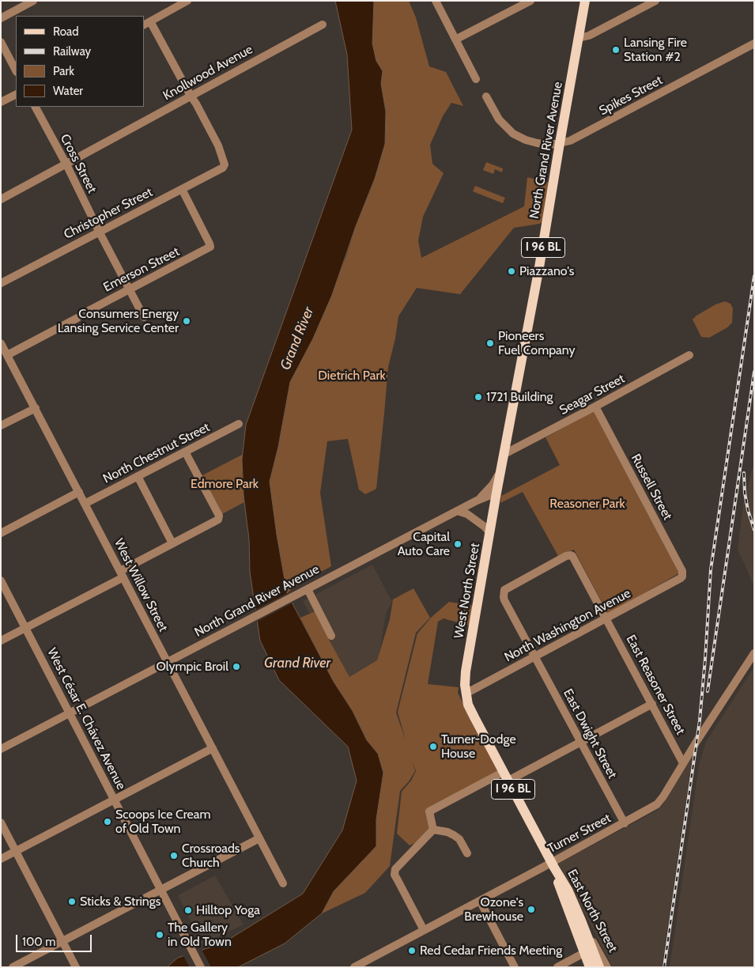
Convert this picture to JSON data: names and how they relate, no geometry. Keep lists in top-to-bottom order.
{
  "streets": {
    "main road": [
      "North Grand River Avenue",
      "I 96 BL",
      "West North Street",
      "East North Street"
    ],
    "street": [
      "Knollwood Avenue",
      "Spikes Street",
      "Cross Street",
      "Christopher Street",
      "Emerson Street",
      "Seagar Street",
      "North Chestnut Street",
      "Russell Street",
      "West Willow Street",
      "North Washington Avenue",
      "East Reasoner Street",
      "West César E. Chávez Avenue",
      "East Dwight Street",
      "Turner Street"
    ]
  },
  "crossings": [
    ["Knollwood Avenue", "Cross Street"],
    ["Knollwood Avenue", "Christopher Street"],
    ["Spikes Street", "North Grand River Avenue"],
    ["North Grand River Avenue", "Seagar Street"],
    ["North Grand River Avenue", "West Willow Street"],
    ["North Grand River Avenue", "West North Street"],
    ["North Grand River Avenue", "West César E. Chávez Avenue"],
    ["Cross Street", "Christopher Street"],
    ["Cross Street", "Emerson Street"],
    ["Christopher Street", "Emerson Street"],
    ["I 96 BL", "East North Street"],
    ["Seagar Street", "Russell Street"],
    ["North Chestnut Street", "West Willow Street"],
    ["Russell Street", "North Washington Avenue"],
    ["West North Street", "North Washington Avenue"],
    ["West North Street", "East North Street"],
    ["North Washington Avenue", "East Reasoner Street"],
    ["North Washington Avenue", "East Dwight Street"],
    ["North Washington Avenue", "East North Street"],
    ["East Reasoner Street", "East Dwight Street"],
    ["East Reasoner Street", "Turner Street"],
    ["East Dwight Street", "Turner Street"],
    ["Turner Street", "East North Street"]
  ],
  "water": ["Grand River"],
  "parks": ["Dietrich Park", "Edmore Park", "Reasoner Park"],
  "places": [
    "Lansing Fire Station #2",
    "Piazzano's",
    "Consumers Energy Lansing Service Center",
    "Pioneers Fuel Company",
    "1721 Building",
    "Capital Auto Care",
    "Olympic Broil",
    "Turner-Dodge House",
    "Scoops Ice Cream of Old Town",
    "Crossroads Church",
    "Sticks & Strings",
    "Ozone's Brewhouse",
    "Hilltop Yoga",
    "The Gallery in Old Town",
    "Red Cedar Friends Meeting"
  ],
  "legend": [
    "Road",
    "Railway",
    "Park",
    "Water"
  ],
  "scale_bar": "100 m"
}
